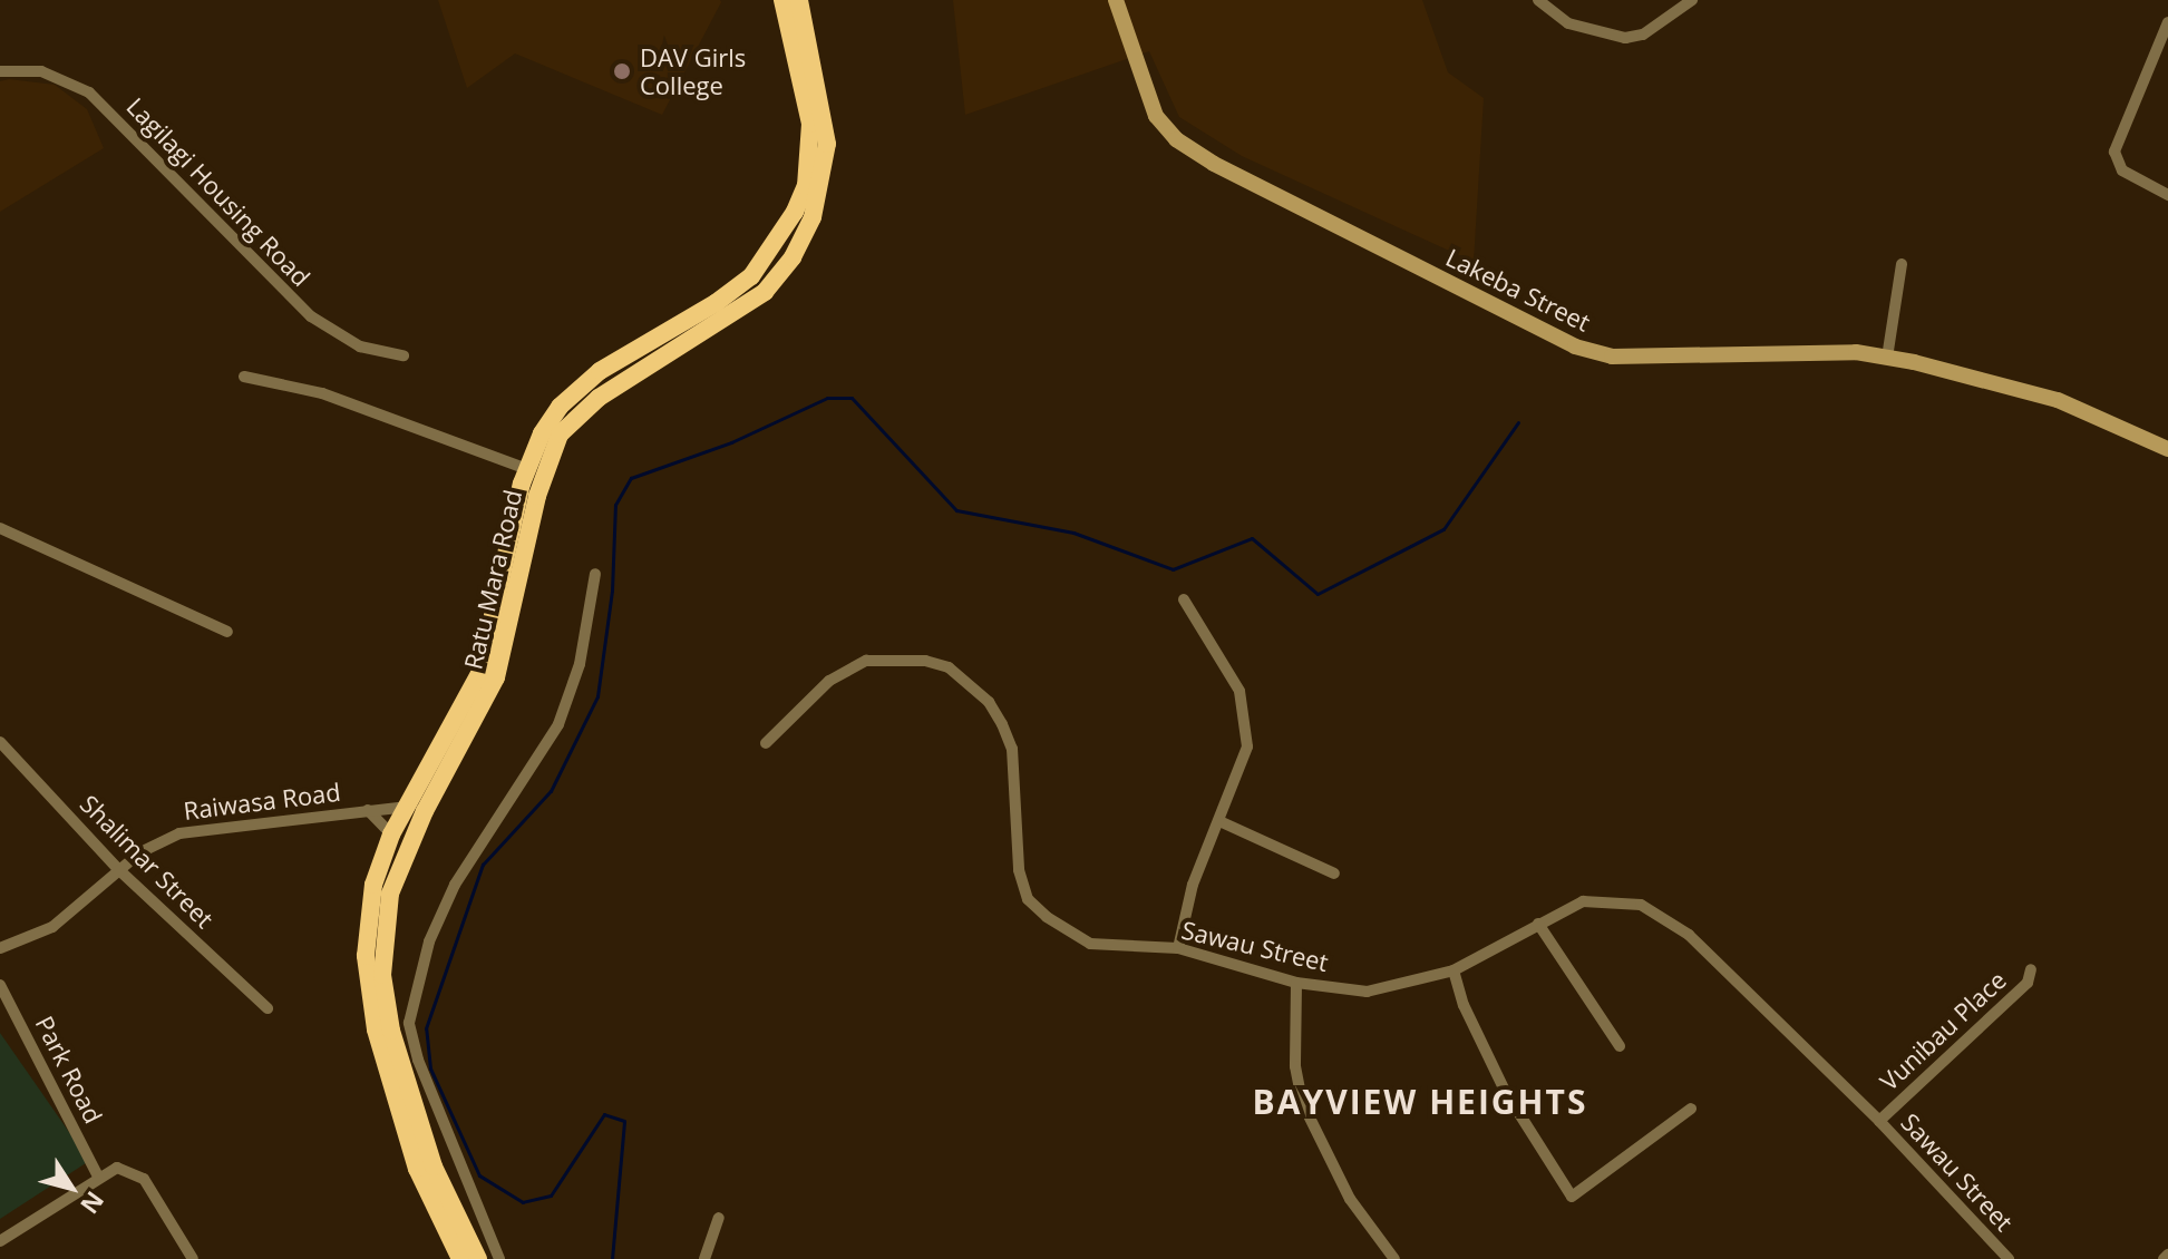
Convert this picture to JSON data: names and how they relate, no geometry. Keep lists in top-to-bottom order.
{
  "streets": {
    "highway": ["Ratu Mara Road"],
    "main road": ["Lakeba Street"],
    "street": [
      "Lagilagi Housing Road",
      "Raiwasa Road",
      "Shalimar Street",
      "Sawau Street",
      "Vunibau Place",
      "Park Road"
    ]
  },
  "crossings": [
    ["Ratu Mara Road", "Raiwasa Road"],
    ["Raiwasa Road", "Shalimar Street"],
    ["Sawau Street", "Vunibau Place"]
  ],
  "districts": ["BAYVIEW HEIGHTS"],
  "places": ["DAV Girls College"],
  "north": "bottom right"
}
